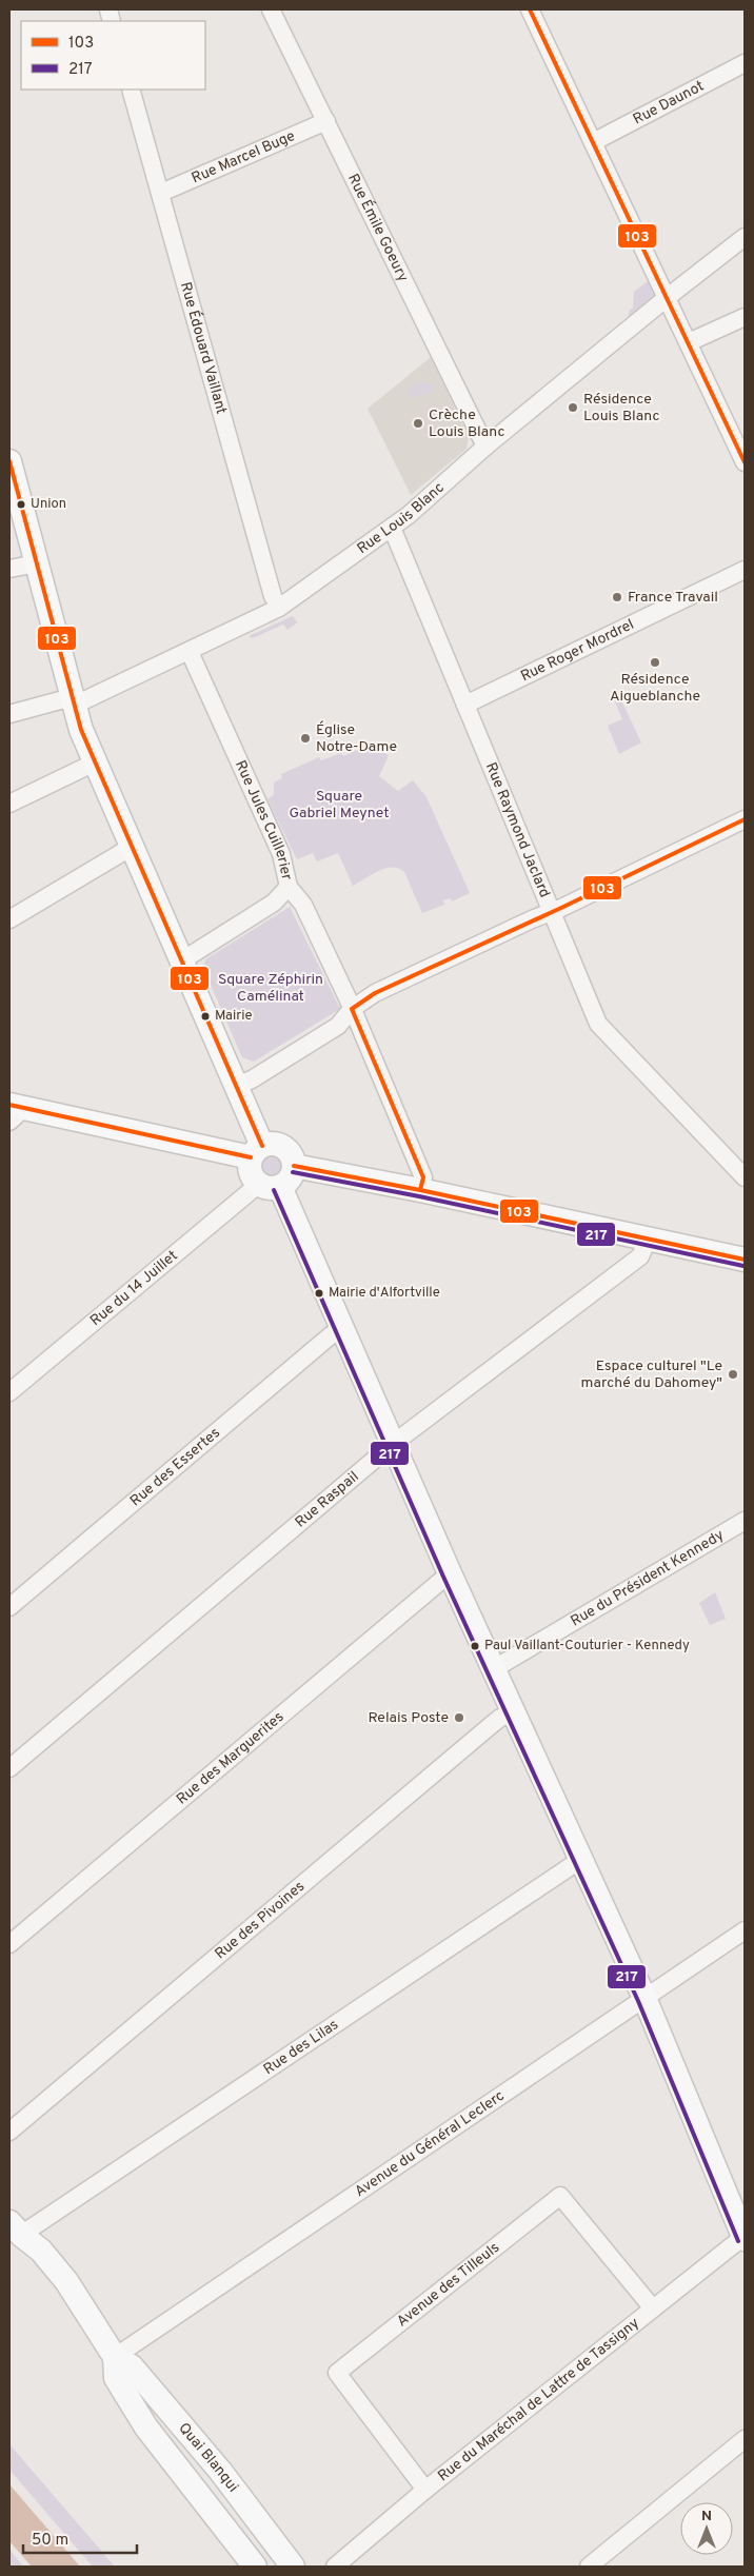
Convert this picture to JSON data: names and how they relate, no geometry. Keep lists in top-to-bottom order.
{
  "streets": {
    "street": [
      "Rue Daunot",
      "Rue Marcel Buge",
      "Rue Émile Goeury",
      "Rue Édouard Vaillant",
      "Rue Louis Blanc",
      "Rue Roger Mordrel",
      "Rue Jules Cuillerier",
      "Rue Raymond Jaclard",
      "Rue du 14 Juillet",
      "Rue des Essertes",
      "Rue Raspail",
      "Rue du Président Kennedy",
      "Rue des Marguerites",
      "Rue des Pivoines",
      "Rue des Lilas",
      "Avenue du Général Leclerc",
      "Avenue des Tilleuls",
      "Rue du Maréchal de Lattre de Tassigny",
      "Quai Blanqui"
    ]
  },
  "crossings": [
    ["Rue Marcel Buge", "Rue Émile Goeury"],
    ["Rue Marcel Buge", "Rue Édouard Vaillant"],
    ["Rue Émile Goeury", "Rue Louis Blanc"],
    ["Rue Édouard Vaillant", "Rue Louis Blanc"],
    ["Rue Louis Blanc", "Rue Jules Cuillerier"],
    ["Rue Louis Blanc", "Rue Raymond Jaclard"],
    ["Rue Roger Mordrel", "Rue Raymond Jaclard"],
    ["Rue des Lilas", "Quai Blanqui"],
    ["Avenue du Général Leclerc", "Quai Blanqui"],
    ["Avenue des Tilleuls", "Rue du Maréchal de Lattre de Tassigny"]
  ],
  "parks": ["Square Gabriel Meynet", "Square Zéphirin Camélinat"],
  "places": [
    "Résidence Louis Blanc",
    "Crèche Louis Blanc",
    "Union",
    "France Travail",
    "Résidence Aigueblanche",
    "Église Notre-Dame",
    "Mairie",
    "Mairie d'Alfortville",
    "Espace culturel \"Le marché du Dahomey\"",
    "Paul Vaillant-Couturier - Kennedy",
    "Relais Poste"
  ],
  "lines": ["transit line 103", "transit line 217"],
  "legend": ["103", "217"],
  "scale_bar": "50 m",
  "north": "top"
}
